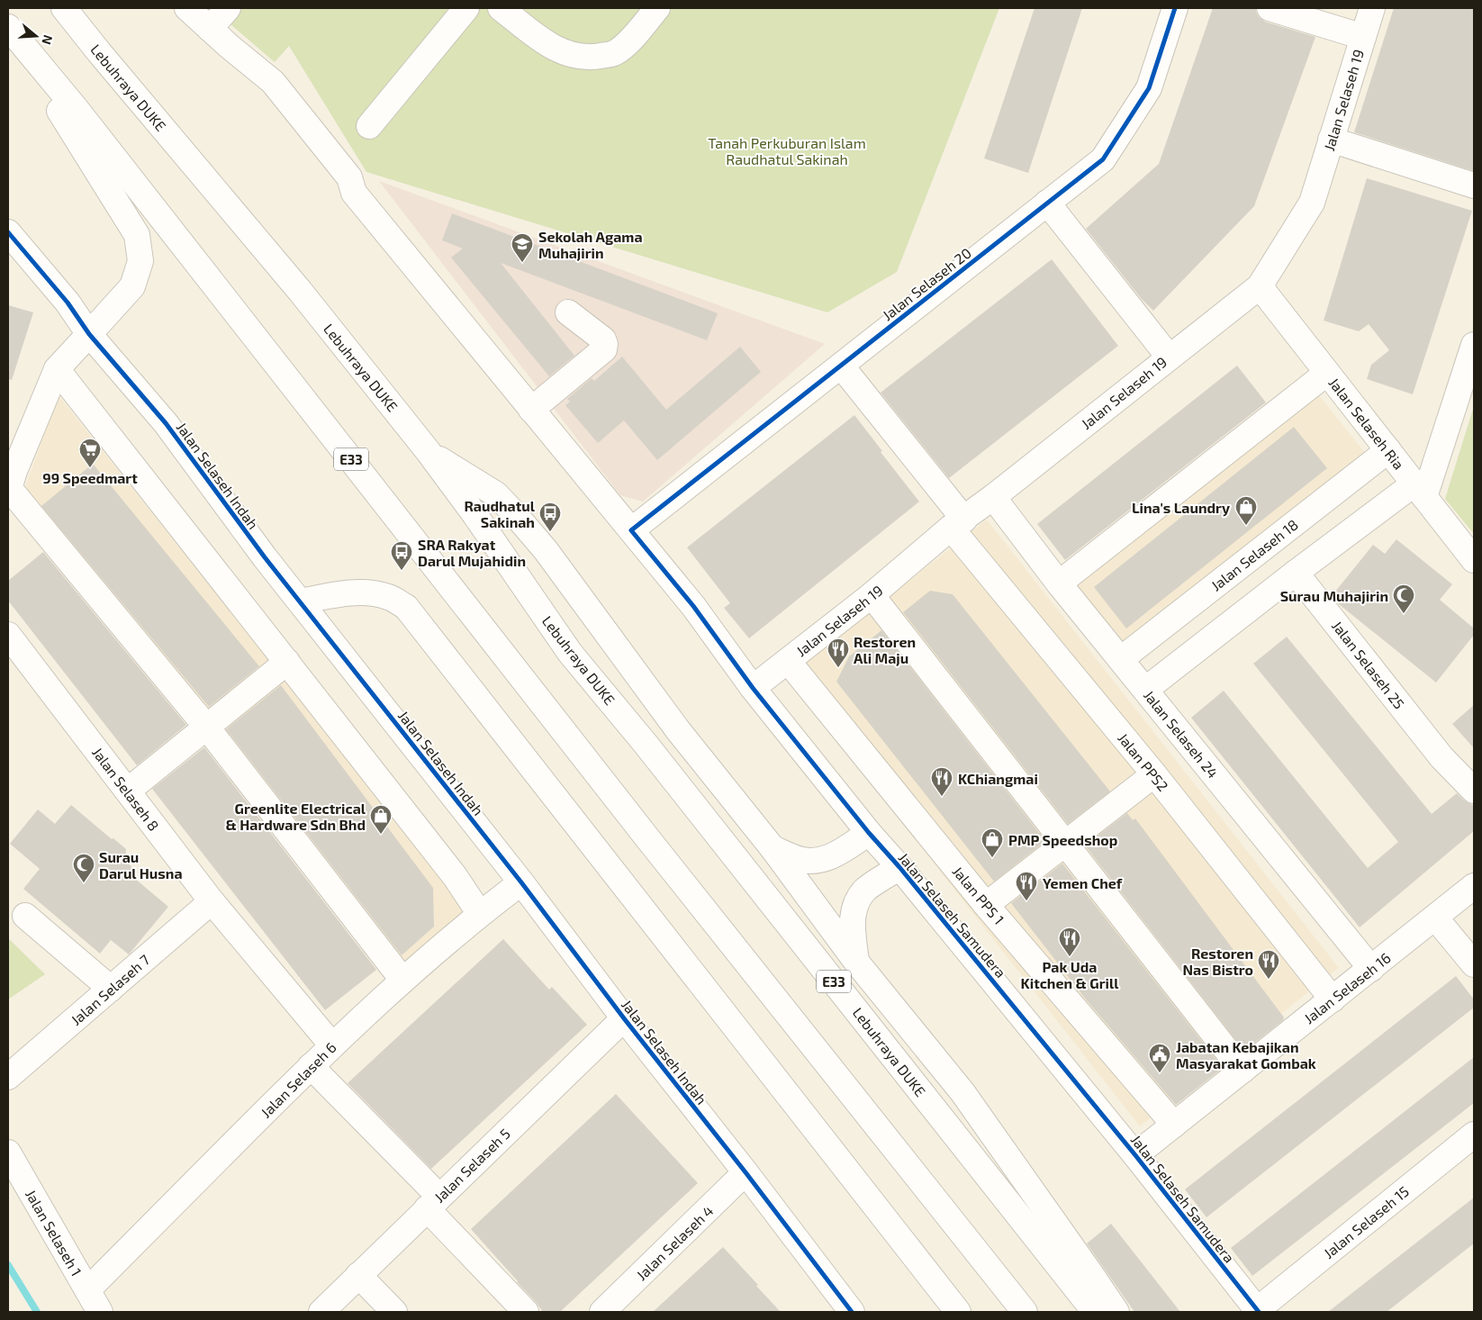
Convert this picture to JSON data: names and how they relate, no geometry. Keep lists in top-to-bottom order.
{
  "streets": {
    "main road": [
      "Lebuhraya DUKE",
      "Jalan Selaseh 19",
      "Jalan Selaseh 20",
      "Jalan Selaseh Ria",
      "E33",
      "Jalan Selaseh Indah",
      "Jalan Selaseh 18",
      "Jalan Selaseh 25",
      "Jalan Selaseh 24",
      "Jalan PPS2",
      "Jalan Selaseh 8",
      "Jalan PPS 1",
      "Jalan Selaseh Samudera",
      "Jalan Selaseh 16",
      "Jalan Selaseh 7",
      "Jalan Selaseh 6",
      "Jalan Selaseh 5",
      "Jalan Selaseh 15",
      "Jalan Selaseh 1",
      "Jalan Selaseh 4"
    ]
  },
  "crossings": [
    ["Jalan Selaseh 19", "Jalan Selaseh Ria"],
    ["Jalan Selaseh 19", "Jalan Selaseh 24"],
    ["Jalan Selaseh 19", "Jalan PPS2"],
    ["Jalan Selaseh 19", "Jalan PPS 1"],
    ["Jalan Selaseh 19", "Jalan Selaseh Samudera"],
    ["Jalan Selaseh 20", "Jalan PPS2"],
    ["Jalan Selaseh 20", "Jalan Selaseh Samudera"],
    ["Jalan Selaseh Ria", "Jalan Selaseh 18"],
    ["Jalan Selaseh Indah", "Jalan Selaseh 6"],
    ["Jalan Selaseh Indah", "Jalan Selaseh 5"],
    ["Jalan Selaseh Indah", "Jalan Selaseh 4"],
    ["Jalan Selaseh 18", "Jalan Selaseh 24"],
    ["Jalan Selaseh 24", "Jalan Selaseh 16"],
    ["Jalan PPS2", "Jalan Selaseh 16"],
    ["Jalan Selaseh 8", "Jalan Selaseh 7"],
    ["Jalan Selaseh 8", "Jalan Selaseh 6"],
    ["Jalan PPS 1", "Jalan Selaseh 16"],
    ["Jalan Selaseh Samudera", "Jalan Selaseh 16"],
    ["Jalan Selaseh Samudera", "Jalan Selaseh 15"],
    ["Jalan Selaseh 6", "Jalan Selaseh 1"]
  ],
  "parks": ["Tanah Perkuburan Islam Raudhatul Sakinah"],
  "places": {
    "school or university": ["Sekolah Agama Muhajirin"],
    "supermarket": ["99 Speedmart"],
    "shop": ["Lina's Laundry", "Greenlite Electrical & Hardware Sdn Bhd", "PMP Speedshop"],
    "bus stop": ["Raudhatul Sakinah", "SRA Rakyat Darul Mujahidin"],
    "mosque": ["Surau Muhajirin", "Surau Darul Husna"],
    "restaurant": [
      "Restoren Ali Maju",
      "KChiangmai",
      "Yemen Chef",
      "Pak Uda Kitchen & Grill",
      "Restoren Nas Bistro"
    ],
    "public building": ["Jabatan Kebajikan Masyarakat Gombak"]
  },
  "north": "right"
}
